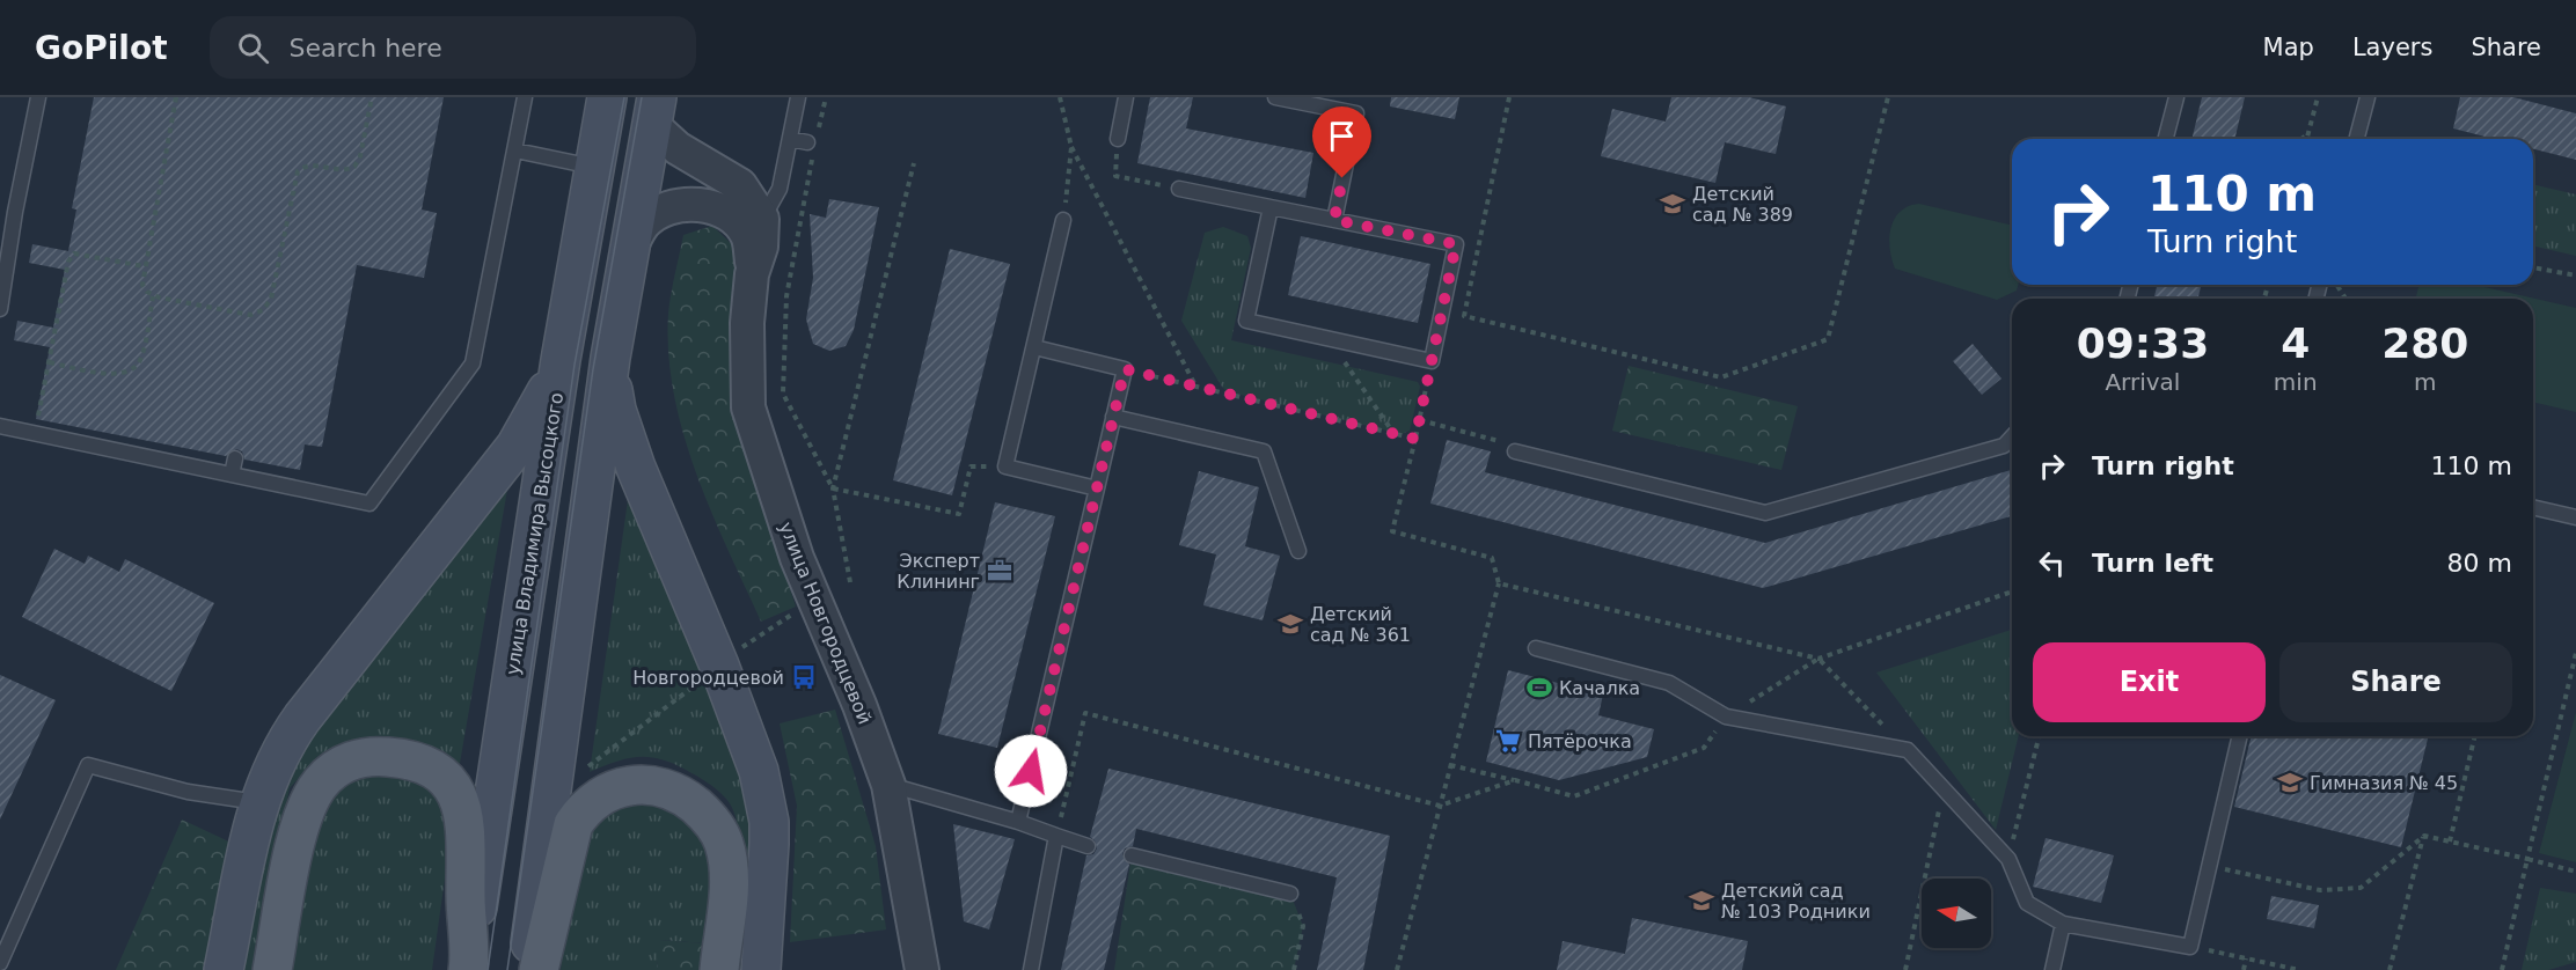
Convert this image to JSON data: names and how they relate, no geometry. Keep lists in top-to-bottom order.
{
  "streets": {
    "main road": ["улица Владимира Высоцкого"],
    "street": ["улица Новгородцевой"]
  },
  "places": {
    "school or university": [
      "Детский сад № 389",
      "Детский сад № 361",
      "Гимназия № 45",
      "Детский сад № 103 Родники"
    ],
    "office": ["Эксперт Клининг"],
    "bus stop": ["Новгородцевой"],
    "sports": ["Качалка"],
    "supermarket": ["Пятёрочка"]
  },
  "north": "left",
  "page": {
    "header": "GoPilot",
    "search": "Search here",
    "nav": ["Map", "Layers", "Share"],
    "turn": ["110 m", "Turn right"],
    "eta": [
      "09:33",
      "Arrival",
      "4",
      "min",
      "280",
      "m"
    ],
    "list": [
      {
        "name": "Turn right",
        "value": "110 m"
      },
      {
        "name": "Turn left",
        "value": "80 m"
      }
    ],
    "buttons": ["Exit", "Share"]
  }
}
